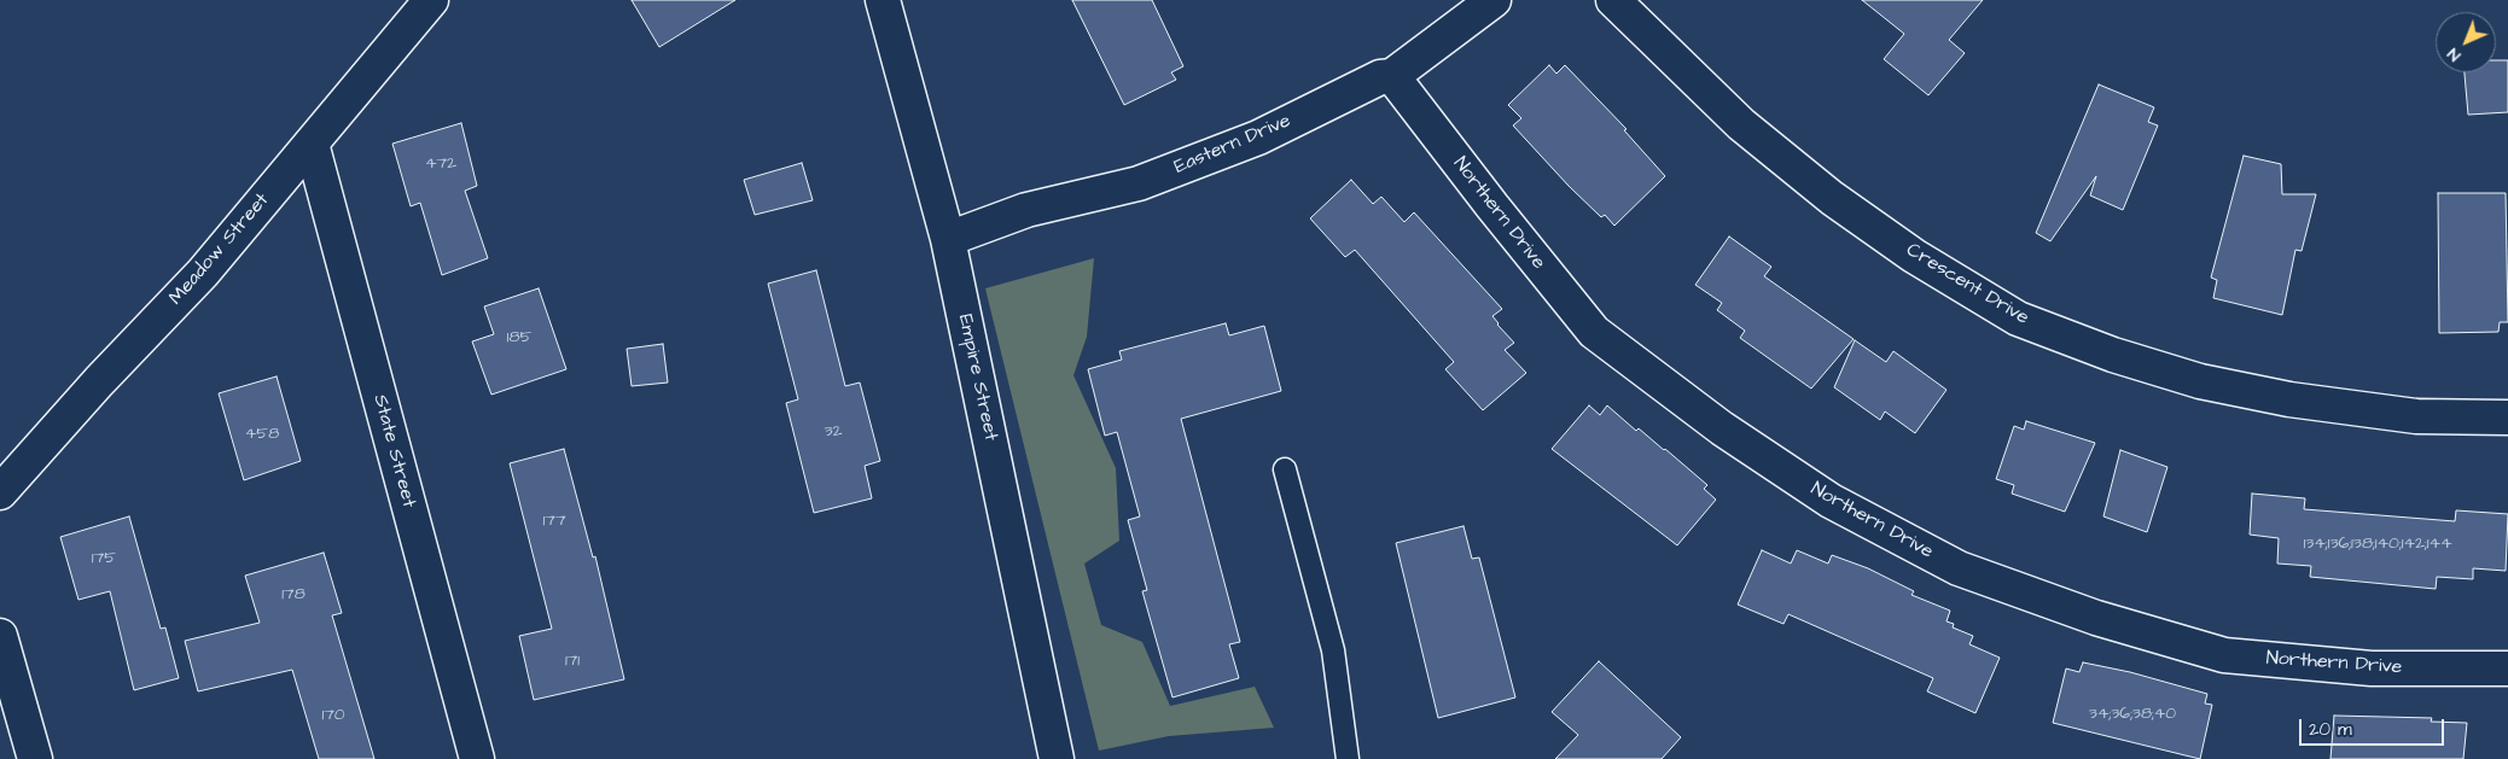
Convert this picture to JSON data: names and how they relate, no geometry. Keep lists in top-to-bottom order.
{
  "streets": {
    "street": [
      "Eastern Drive",
      "Northern Drive",
      "Meadow Street",
      "Crescent Drive",
      "Empire Street",
      "State Street"
    ]
  },
  "crossings": [
    ["Eastern Drive", "Northern Drive"],
    ["Eastern Drive", "Empire Street"],
    ["Meadow Street", "State Street"]
  ],
  "house_numbers": [
    "472",
    "185",
    "32",
    "458",
    "177",
    "134;136;138;140;142;144",
    "175",
    "178",
    "171",
    "34;36;38;40",
    "170"
  ],
  "scale_bar": "20 m",
  "north": "bottom left"
}
